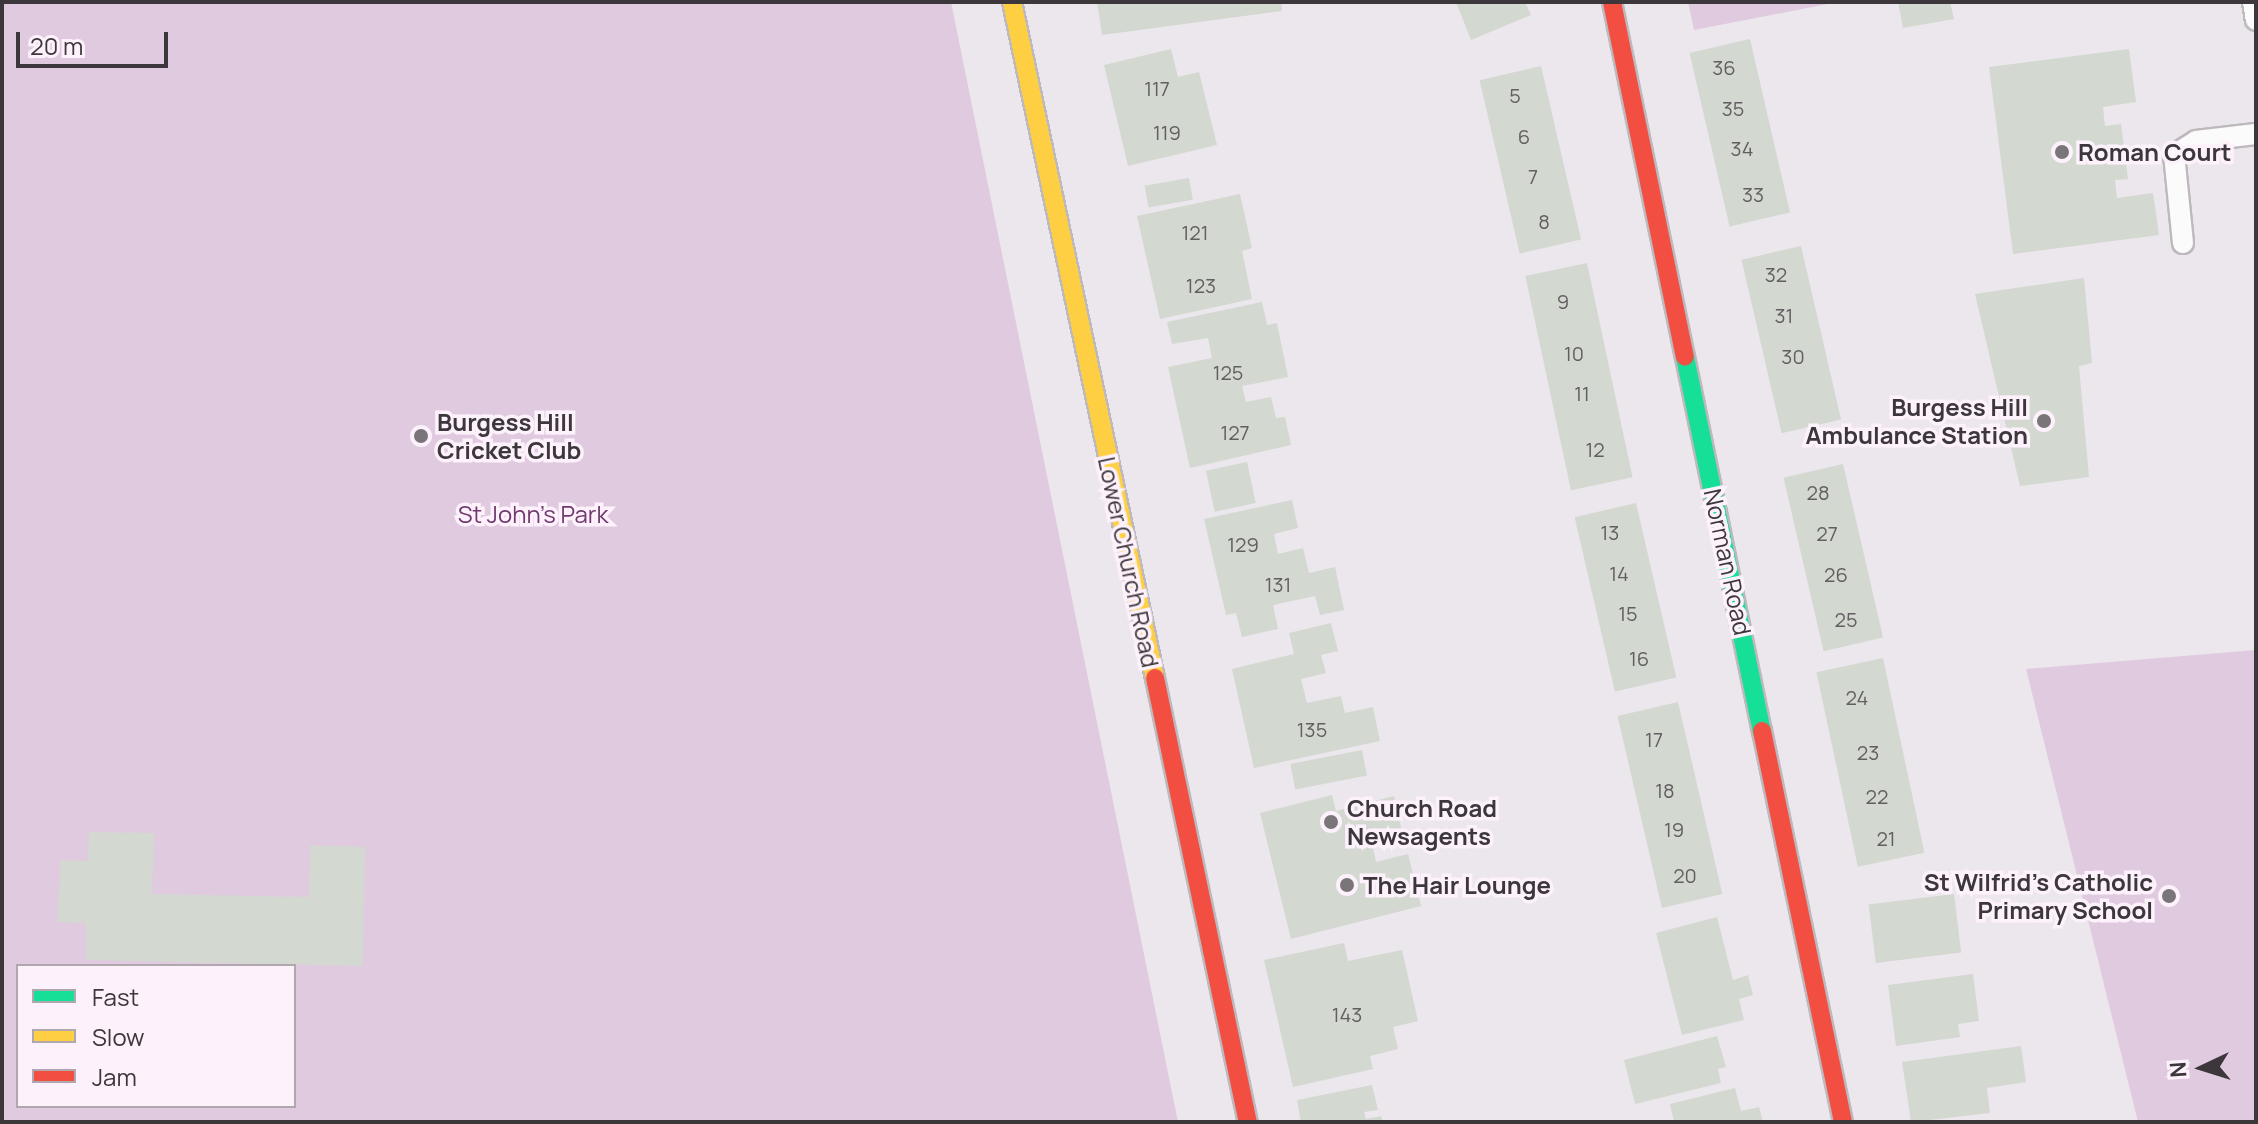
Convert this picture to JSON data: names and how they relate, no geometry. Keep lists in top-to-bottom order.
{
  "streets": {
    "street": ["Lower Church Road", "Norman Road"]
  },
  "parks": ["St John's Park"],
  "places": [
    "Roman Court",
    "Burgess Hill Ambulance Station",
    "Burgess Hill Cricket Club",
    "Church Road Newsagents",
    "The Hair Lounge",
    "St Wilfrid's Catholic Primary School"
  ],
  "house_numbers": [
    "36",
    "117",
    "5",
    "35",
    "119",
    "6",
    "34",
    "7",
    "33",
    "8",
    "121",
    "32",
    "123",
    "9",
    "31",
    "10",
    "30",
    "125",
    "11",
    "127",
    "12",
    "28",
    "13",
    "27",
    "129",
    "14",
    "26",
    "131",
    "15",
    "25",
    "16",
    "24",
    "135",
    "17",
    "23",
    "18",
    "22",
    "19",
    "21",
    "20",
    "143"
  ],
  "legend": ["Fast", "Slow", "Jam"],
  "scale_bar": "20 m",
  "north": "left"
}
